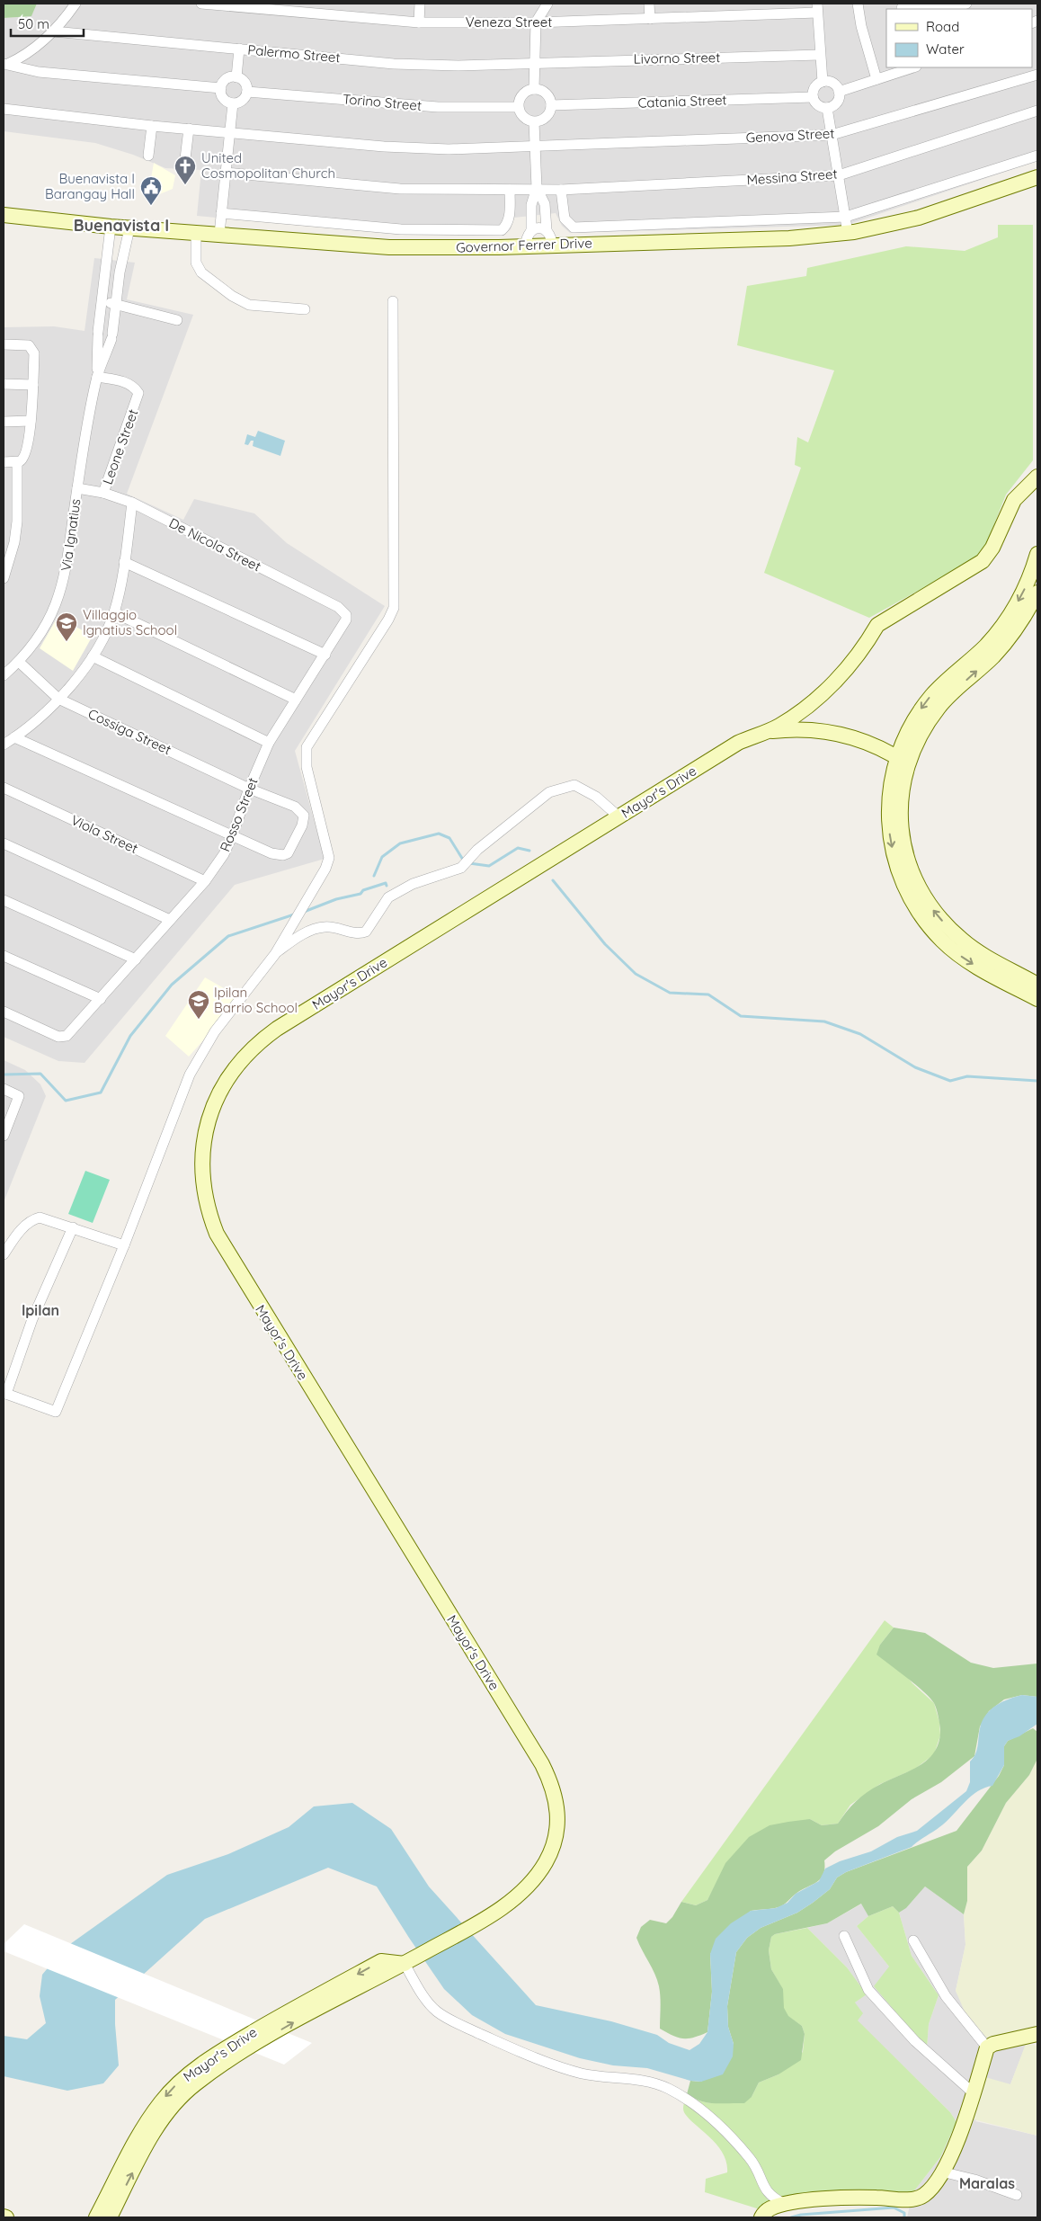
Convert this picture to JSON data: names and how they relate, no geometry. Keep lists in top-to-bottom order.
{
  "streets": {
    "street": [
      "Veneza Street",
      "Palermo Street",
      "Livorno Street",
      "Catania Street",
      "Torino Street",
      "Genova Street",
      "Messina Street",
      "Governor Ferrer Drive",
      "Leone Street",
      "Via Ignatius",
      "De Nicola Street",
      "Cossiga Street",
      "Mayor's Drive",
      "Rosso Street",
      "Viola Street"
    ]
  },
  "crossings": [
    ["Palermo Street", "Livorno Street"],
    ["Catania Street", "Torino Street"],
    ["Governor Ferrer Drive", "Via Ignatius"],
    ["Leone Street", "Via Ignatius"],
    ["Leone Street", "De Nicola Street"],
    ["Via Ignatius", "De Nicola Street"],
    ["Via Ignatius", "Cossiga Street"],
    ["De Nicola Street", "Rosso Street"],
    ["Cossiga Street", "Rosso Street"],
    ["Rosso Street", "Viola Street"]
  ],
  "districts": ["Buenavista I", "Ipilan", "Maralas"],
  "places": {
    "church": ["United Cosmopolitan Church"],
    "public building": ["Buenavista I Barangay Hall"],
    "school or university": ["Villaggio Ignatius School", "Ipilan Barrio School"]
  },
  "legend": ["Road", "Water"],
  "scale_bar": "50 m"
}
